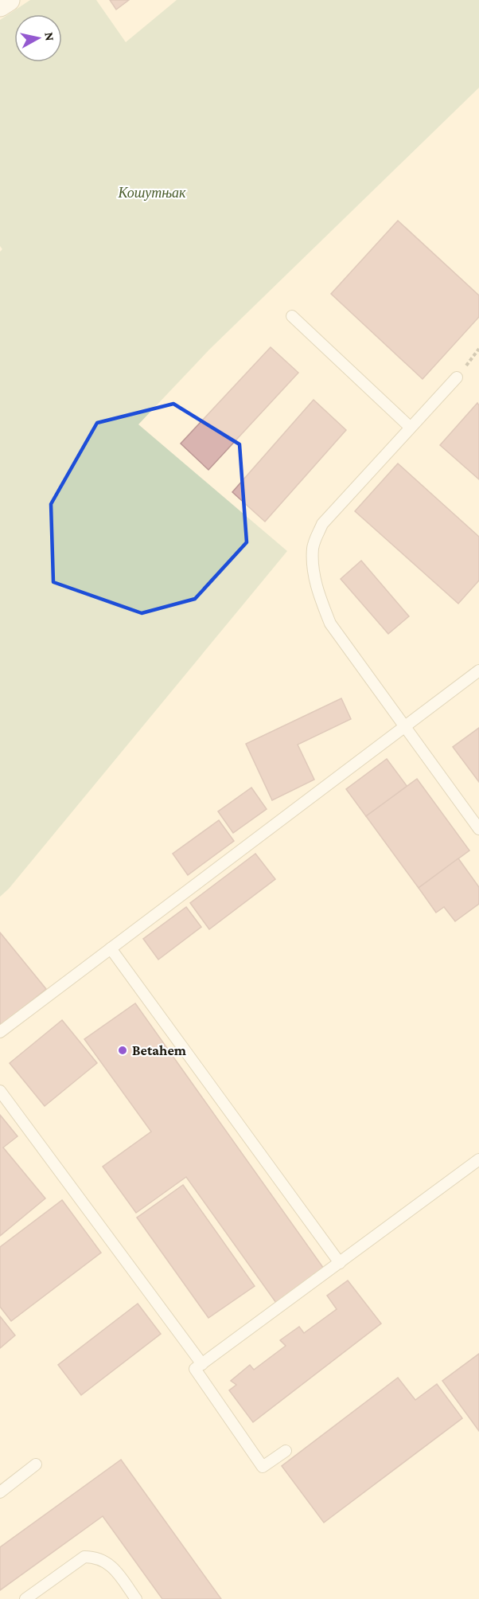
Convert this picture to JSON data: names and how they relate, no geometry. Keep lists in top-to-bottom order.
{
  "parks": ["Кошутњак"],
  "places": ["Betahem"],
  "north": "right"
}
